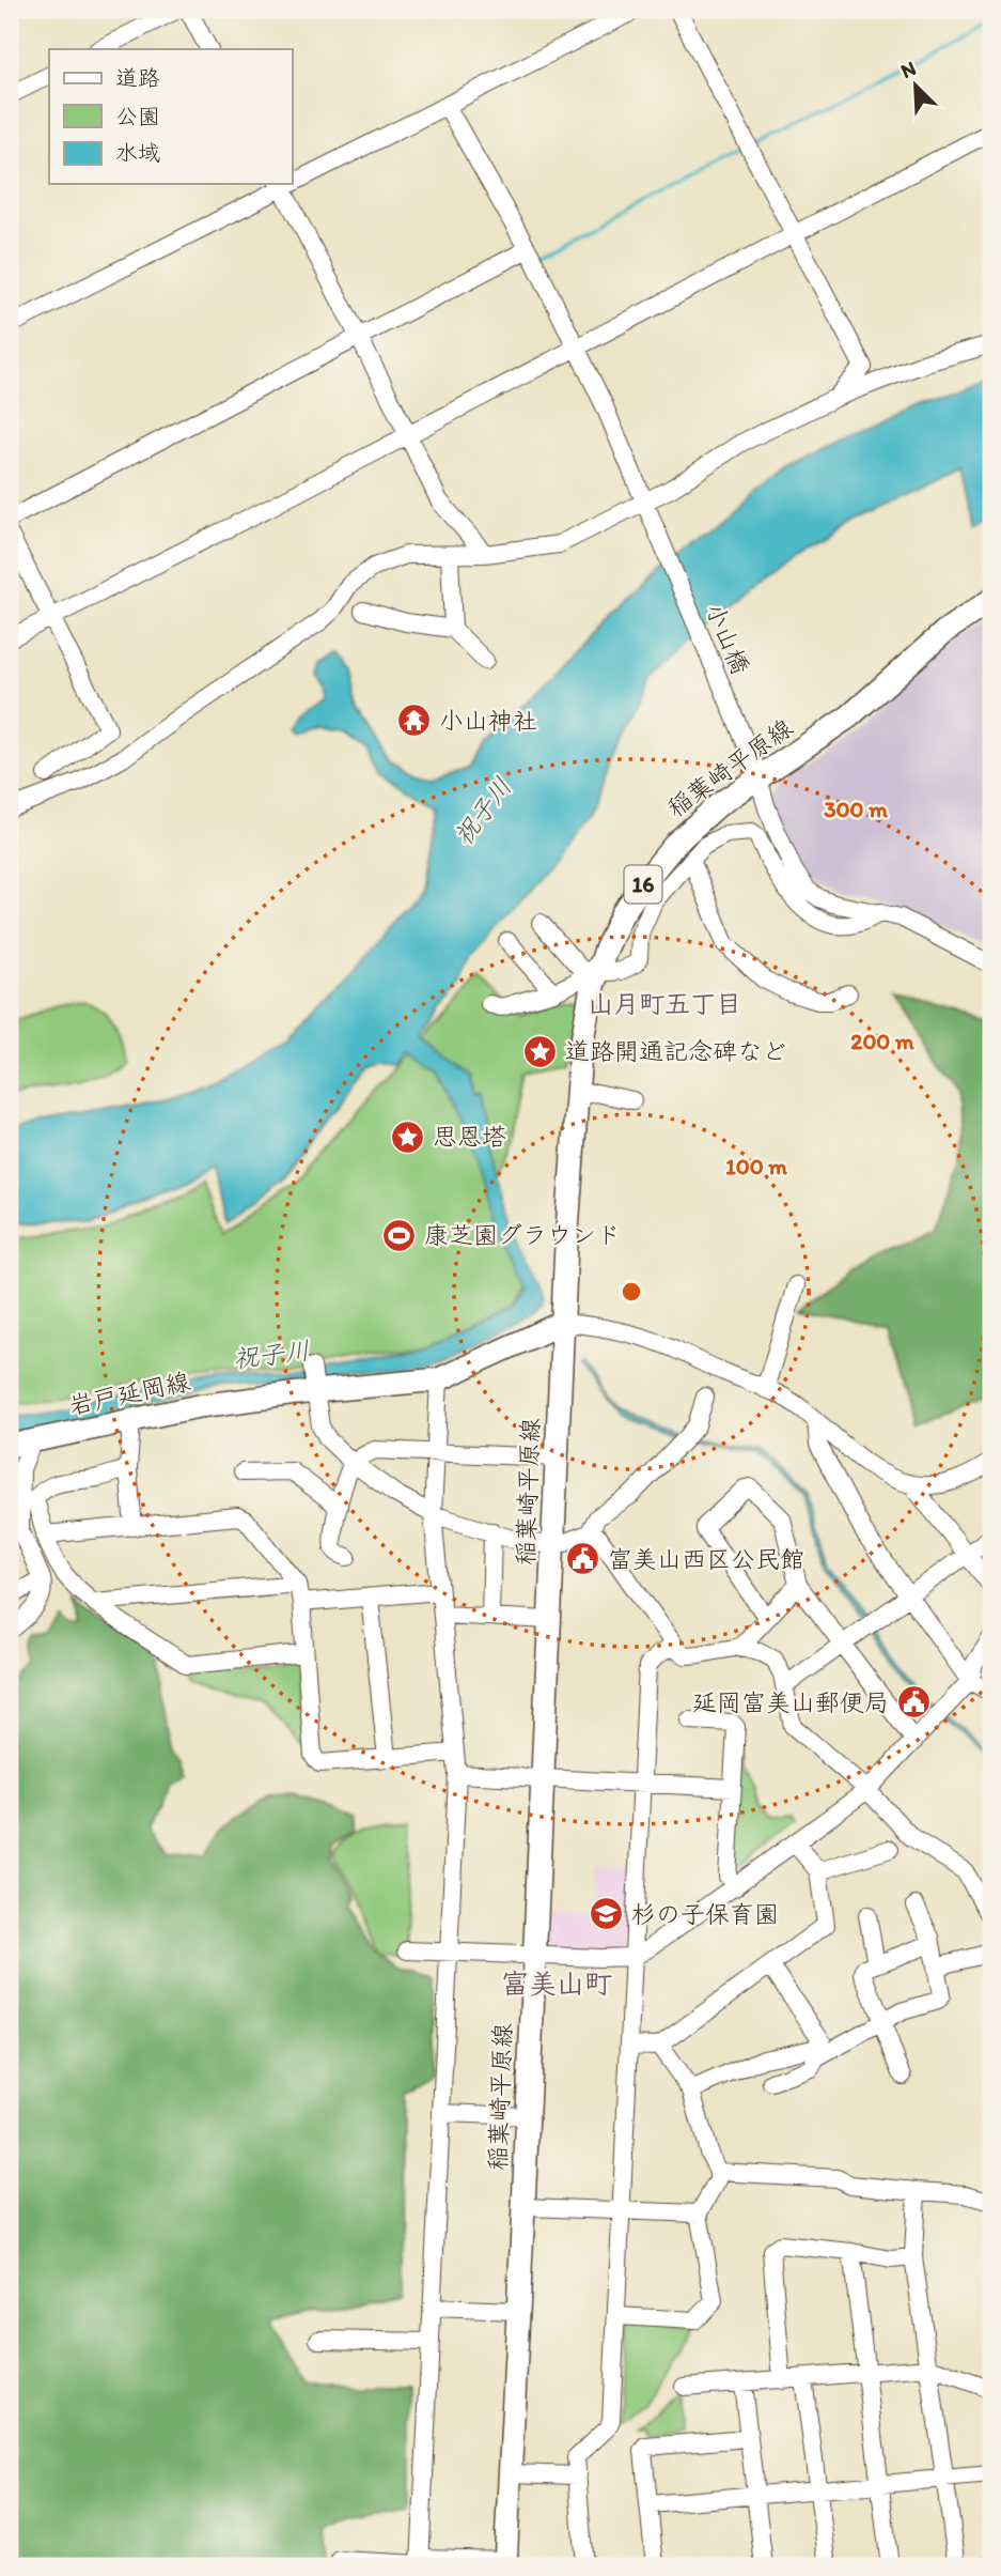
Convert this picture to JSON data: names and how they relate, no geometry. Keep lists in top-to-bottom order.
{
  "streets": {
    "main road": ["稲葉崎平原線", "16", "岩戸延岡線"],
    "street": ["小山橋"]
  },
  "crossings": [
    ["小山橋", "稲葉崎平原線"],
    ["稲葉崎平原線", "岩戸延岡線"]
  ],
  "districts": ["山月町五丁目", "富美山町"],
  "water": ["祝子川"],
  "places": {
    "temple": ["小山神社"],
    "place": ["道路開通記念碑など", "思恩塔"],
    "sports": ["康芝園グラウンド"],
    "public building": ["富美山西区公民館", "延岡富美山郵便局"],
    "school or university": ["杉の子保育園"]
  },
  "legend": ["道路", "公園", "水域"],
  "north": "top left",
  "rings": ["300 m", "200 m", "100 m"]
}
